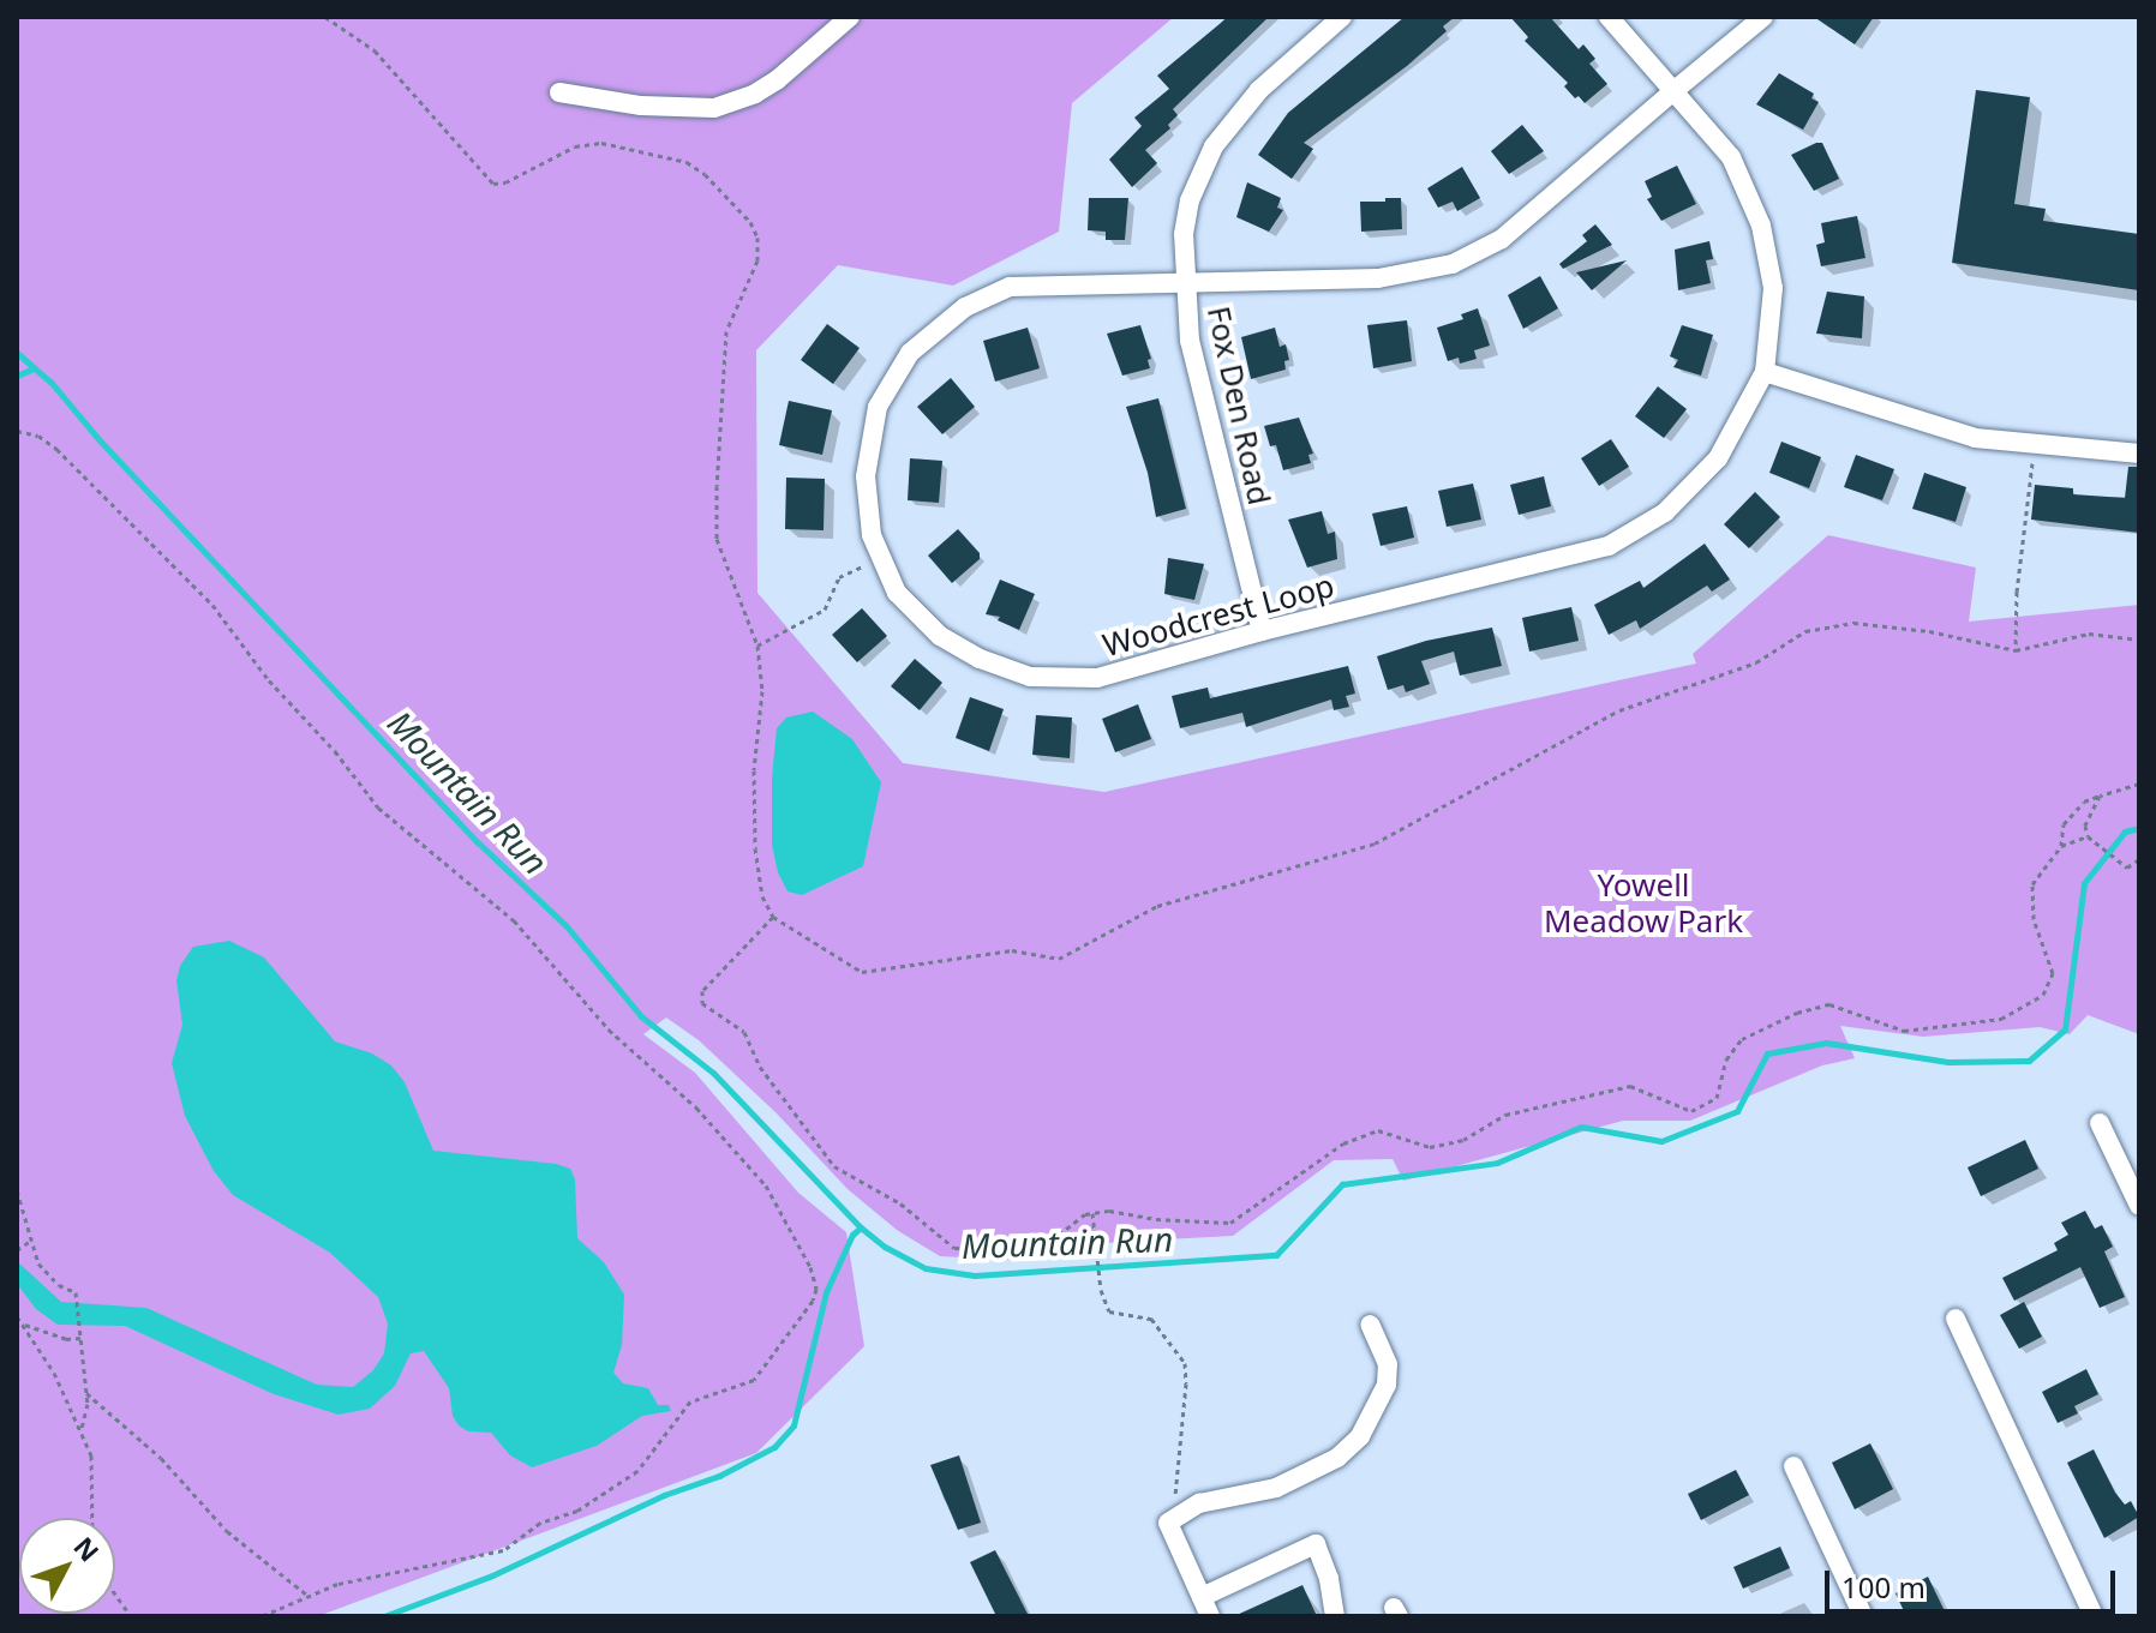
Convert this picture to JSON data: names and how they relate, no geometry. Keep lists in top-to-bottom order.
{
  "streets": {
    "street": ["Fox Den Road", "Woodcrest Loop"]
  },
  "crossings": [
    ["Fox Den Road", "Woodcrest Loop"]
  ],
  "water": ["Mountain Run"],
  "parks": ["Yowell Meadow Park"],
  "scale_bar": "100 m",
  "north": "top right"
}
